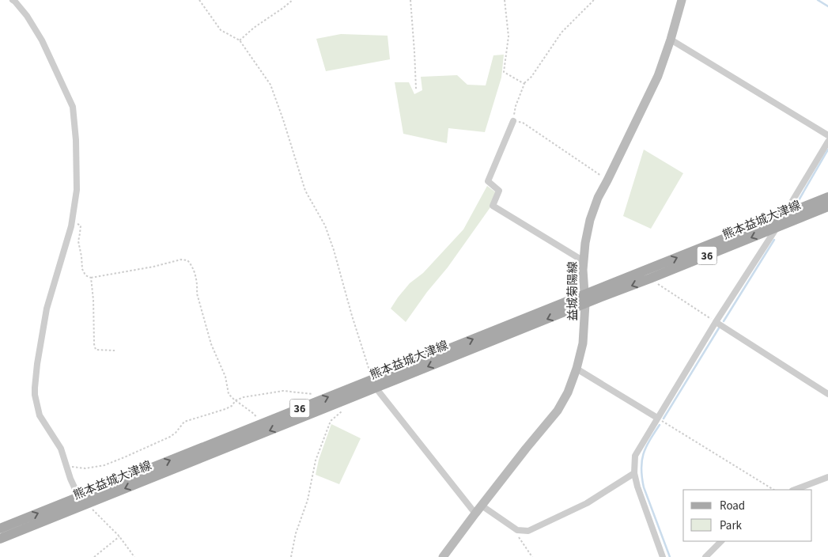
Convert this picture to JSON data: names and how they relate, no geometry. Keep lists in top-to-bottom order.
{
  "streets": {
    "main road": ["熊本益城大津線", "36", "益城菊陽線"]
  },
  "crossings": [
    ["熊本益城大津線", "益城菊陽線"]
  ],
  "legend": ["Road", "Park"]
}
